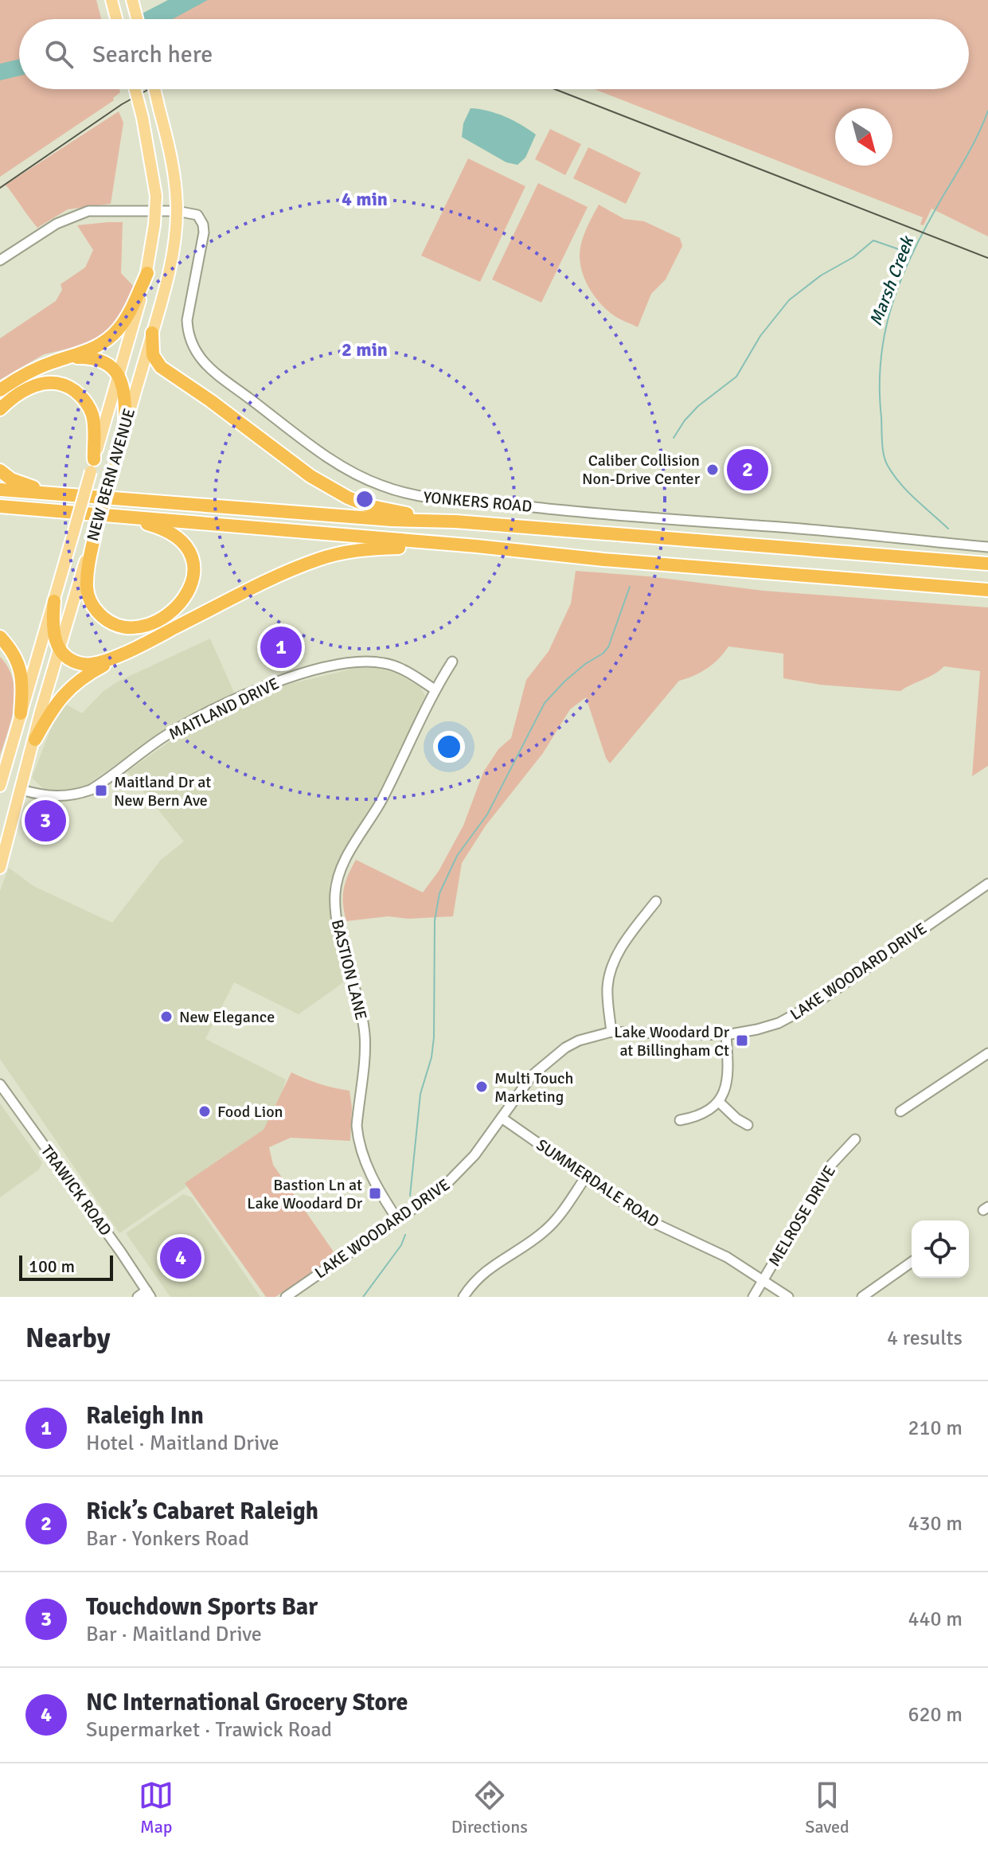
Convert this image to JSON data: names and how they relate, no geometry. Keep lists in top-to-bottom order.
{
  "streets": {
    "main road": ["NEW BERN AVENUE"],
    "street": [
      "YONKERS ROAD",
      "MAITLAND DRIVE",
      "BASTION LANE",
      "LAKE WOODARD DRIVE",
      "SUMMERDALE ROAD",
      "TRAWICK ROAD",
      "MELROSE DRIVE"
    ]
  },
  "crossings": [
    ["NEW BERN AVENUE", "YONKERS ROAD"],
    ["NEW BERN AVENUE", "MAITLAND DRIVE"],
    ["MAITLAND DRIVE", "BASTION LANE"],
    ["BASTION LANE", "LAKE WOODARD DRIVE"],
    ["LAKE WOODARD DRIVE", "SUMMERDALE ROAD"],
    ["SUMMERDALE ROAD", "MELROSE DRIVE"]
  ],
  "water": ["Marsh Creek"],
  "places": {
    "other": [
      "Caliber Collision Non-Drive Center",
      "New Elegance",
      "Multi Touch Marketing",
      "Food Lion"
    ],
    "transit": ["Maitland Dr at New Bern Ave", "Lake Woodard Dr at Billingham Ct", "Bastion Ln at Lake Woodard Dr"]
  },
  "scale_bar": "100 m",
  "north": "bottom right",
  "page": {
    "search": "Search here",
    "pins": [
      "2",
      "1",
      "3",
      "4"
    ],
    "scale": "100 m",
    "heading": ["Nearby", "4 results"],
    "list": [
      {
        "mark": "1",
        "name": "Raleigh Inn",
        "note": "Hotel · Maitland Drive",
        "value": "210 m"
      },
      {
        "mark": "2",
        "name": "Rick’s Cabaret Raleigh",
        "note": "Bar · Yonkers Road",
        "value": "430 m"
      },
      {
        "mark": "3",
        "name": "Touchdown Sports Bar",
        "note": "Bar · Maitland Drive",
        "value": "440 m"
      },
      {
        "mark": "4",
        "name": "NC International Grocery Store",
        "note": "Supermarket · Trawick Road",
        "value": "620 m"
      }
    ],
    "nav": ["Map", "Directions", "Saved"]
  },
  "rings": ["4 min", "2 min"]
}
